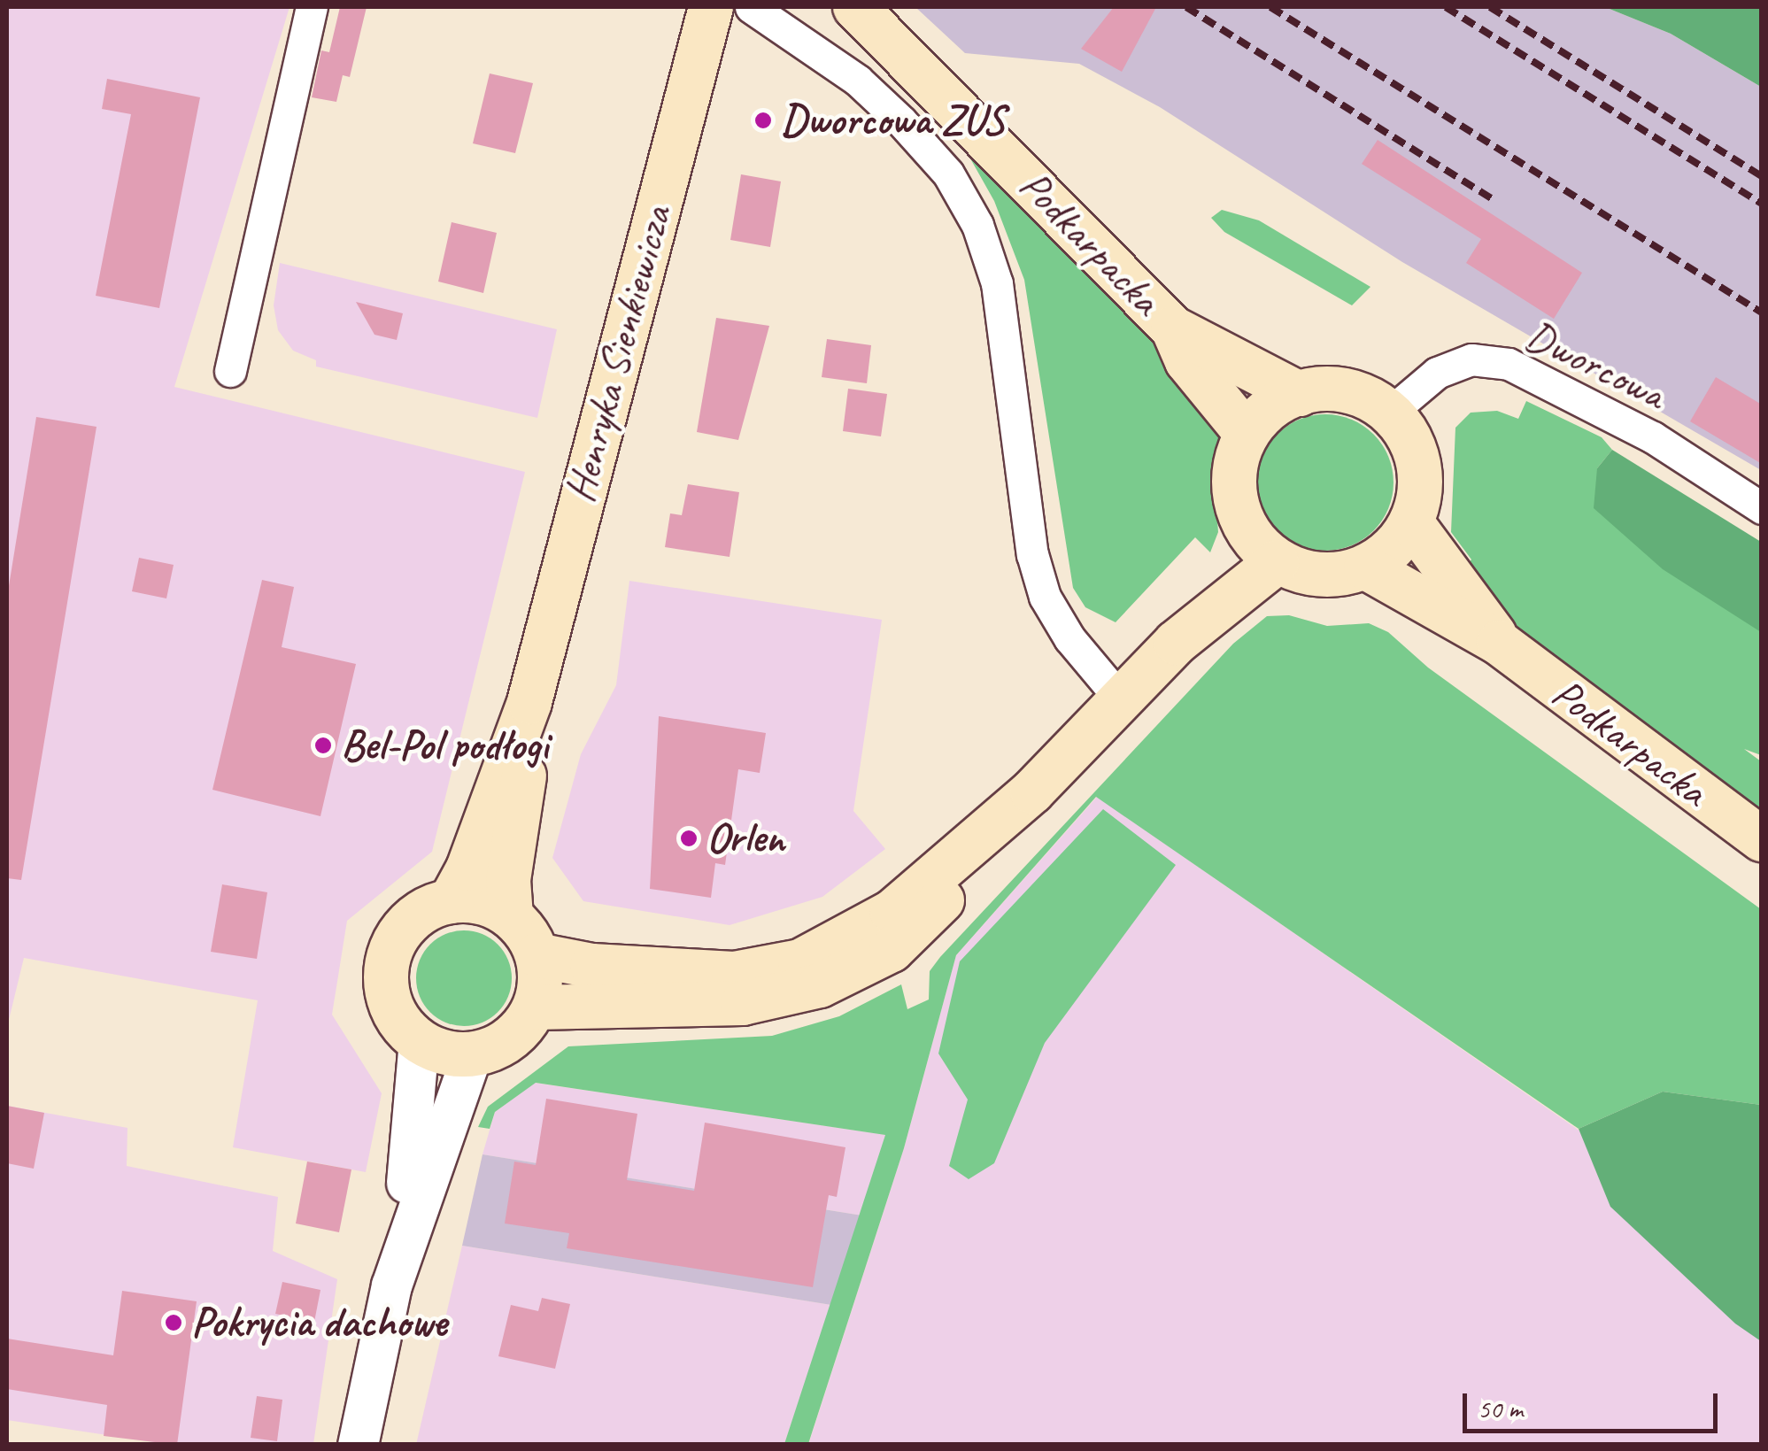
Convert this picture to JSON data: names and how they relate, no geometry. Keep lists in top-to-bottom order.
{
  "streets": {
    "main road": ["Podkarpacka", "Henryka Sienkiewicza"],
    "street": ["Dworcowa"]
  },
  "crossings": [
    ["Podkarpacka", "Dworcowa"]
  ],
  "places": [
    "Dworcowa ZUS",
    "Bel-Pol podłogi",
    "Orlen",
    "Pokrycia dachowe"
  ],
  "scale_bar": "50 m"
}
